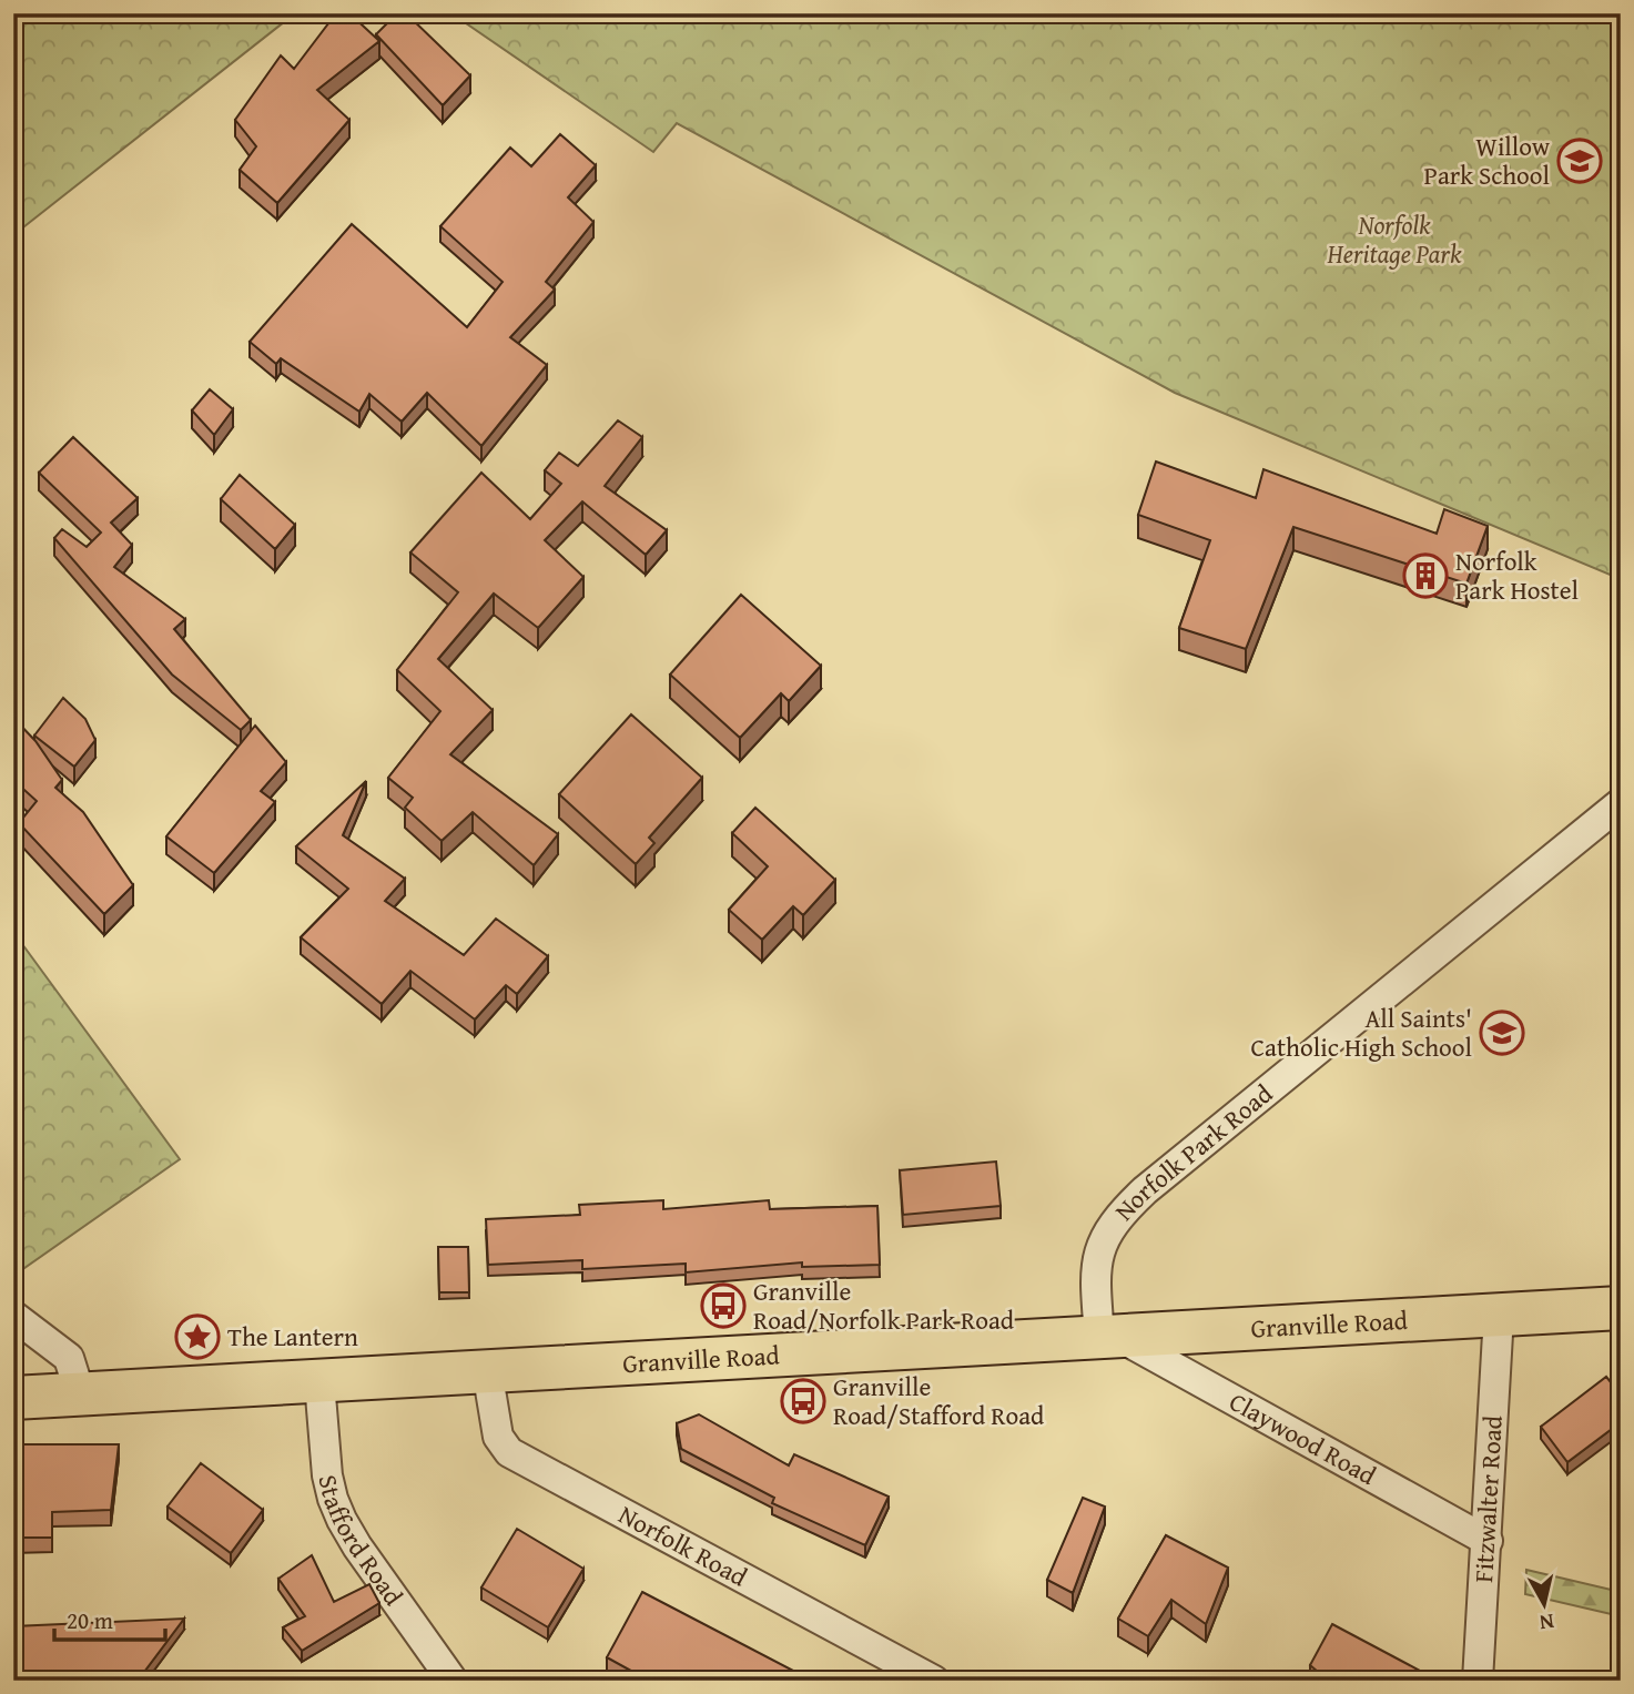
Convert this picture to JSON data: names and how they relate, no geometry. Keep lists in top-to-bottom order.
{
  "streets": {
    "main road": ["Granville Road"],
    "street": [
      "Norfolk Park Road",
      "Claywood Road",
      "Fitzwalter Road",
      "Stafford Road",
      "Norfolk Road"
    ]
  },
  "crossings": [
    ["Norfolk Park Road", "Granville Road"],
    ["Norfolk Park Road", "Claywood Road"],
    ["Granville Road", "Claywood Road"],
    ["Granville Road", "Fitzwalter Road"],
    ["Granville Road", "Stafford Road"],
    ["Granville Road", "Norfolk Road"],
    ["Claywood Road", "Fitzwalter Road"]
  ],
  "parks": ["Norfolk Heritage Park"],
  "places": {
    "school or university": ["Willow Park School", "All Saints' Catholic High School"],
    "building": ["Norfolk Park Hostel"],
    "bus stop": ["Granville Road/Norfolk Park Road", "Granville Road/Stafford Road"],
    "place": ["The Lantern"]
  },
  "scale_bar": "20 m",
  "north": "bottom"
}
